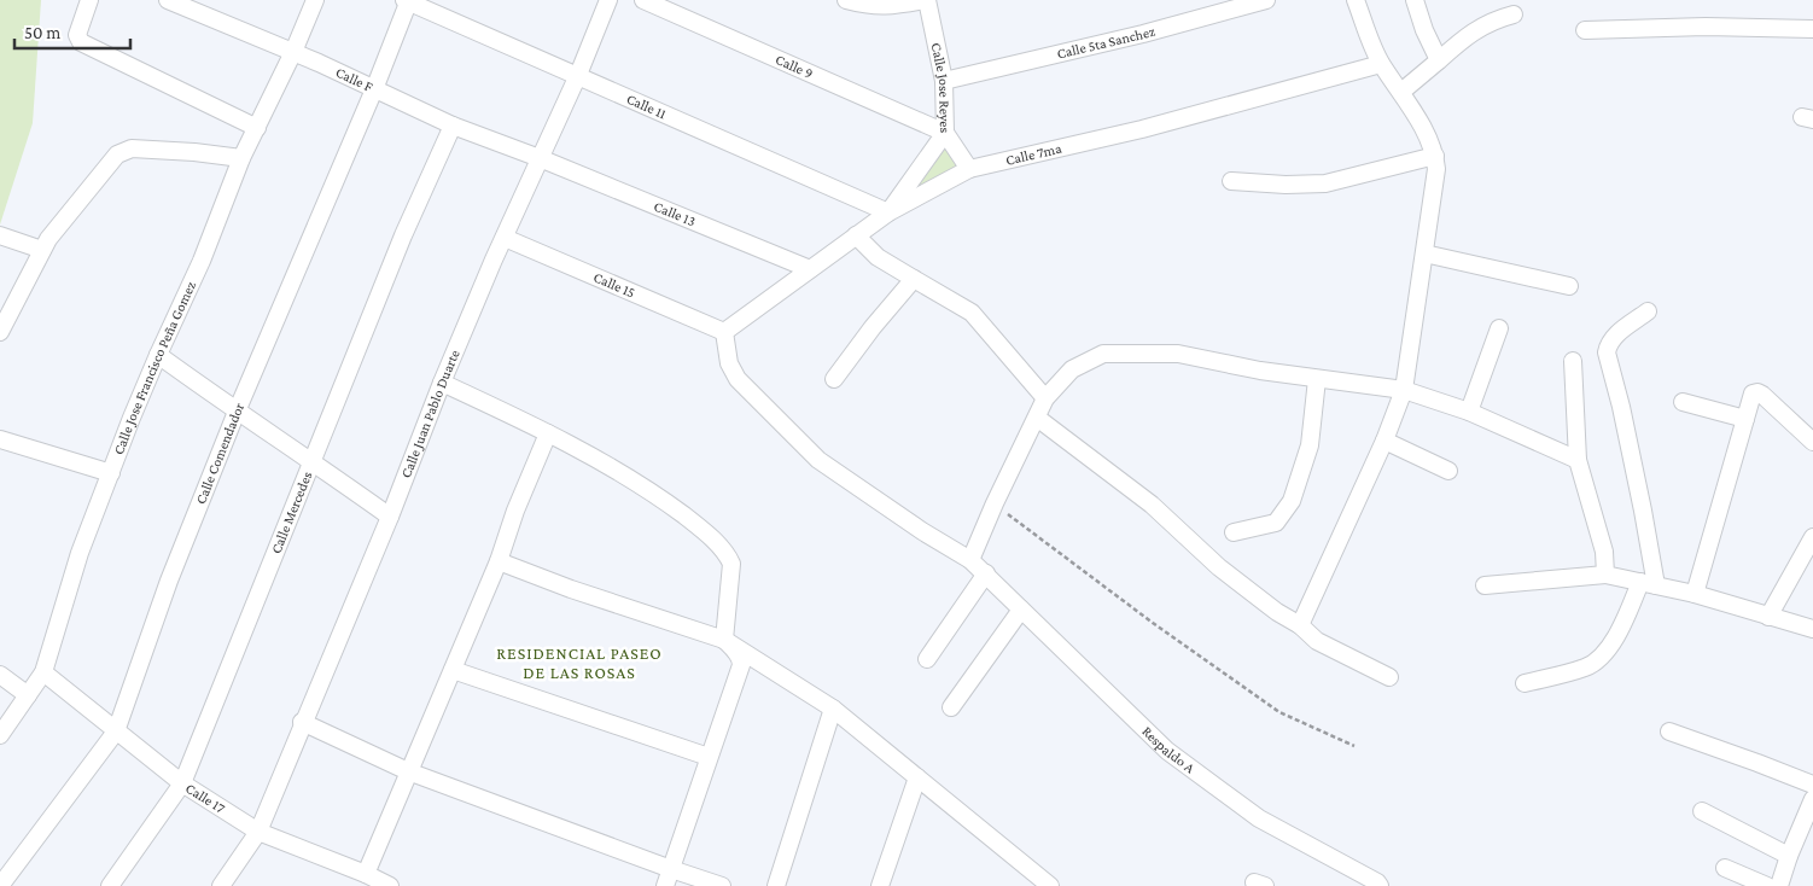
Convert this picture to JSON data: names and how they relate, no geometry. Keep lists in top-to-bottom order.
{
  "streets": {
    "street": [
      "Calle 5ta Sanchez",
      "Calle 9",
      "Calle F",
      "Calle Jose Reyes",
      "Calle 11",
      "Calle 7ma",
      "Calle 13",
      "Calle 15",
      "Calle Jose Francisco Peña Gomez",
      "Calle Juan Pablo Duarte",
      "Calle Comendador",
      "Calle Mercedes",
      "Respaldo A",
      "Calle 17"
    ]
  },
  "crossings": [
    ["Calle 5ta Sanchez", "Calle Jose Reyes"],
    ["Calle 9", "Calle Jose Reyes"],
    ["Calle F", "Calle 13"],
    ["Calle F", "Calle Jose Francisco Peña Gomez"],
    ["Calle F", "Calle Juan Pablo Duarte"],
    ["Calle F", "Calle Comendador"],
    ["Calle F", "Calle Mercedes"],
    ["Calle Jose Reyes", "Calle 7ma"],
    ["Calle 11", "Calle 7ma"],
    ["Calle 11", "Calle Juan Pablo Duarte"],
    ["Calle 11", "Calle Comendador"],
    ["Calle 7ma", "Calle 13"],
    ["Calle 7ma", "Calle 15"],
    ["Calle 7ma", "Respaldo A"],
    ["Calle 13", "Calle Juan Pablo Duarte"],
    ["Calle 15", "Calle Juan Pablo Duarte"],
    ["Calle 15", "Respaldo A"],
    ["Calle Jose Francisco Peña Gomez", "Calle 17"],
    ["Calle Juan Pablo Duarte", "Calle 17"],
    ["Calle Comendador", "Calle 17"],
    ["Calle Mercedes", "Calle 17"]
  ],
  "districts": ["RESIDENCIAL PASEO DE LAS ROSAS"],
  "scale_bar": "50 m"
}
